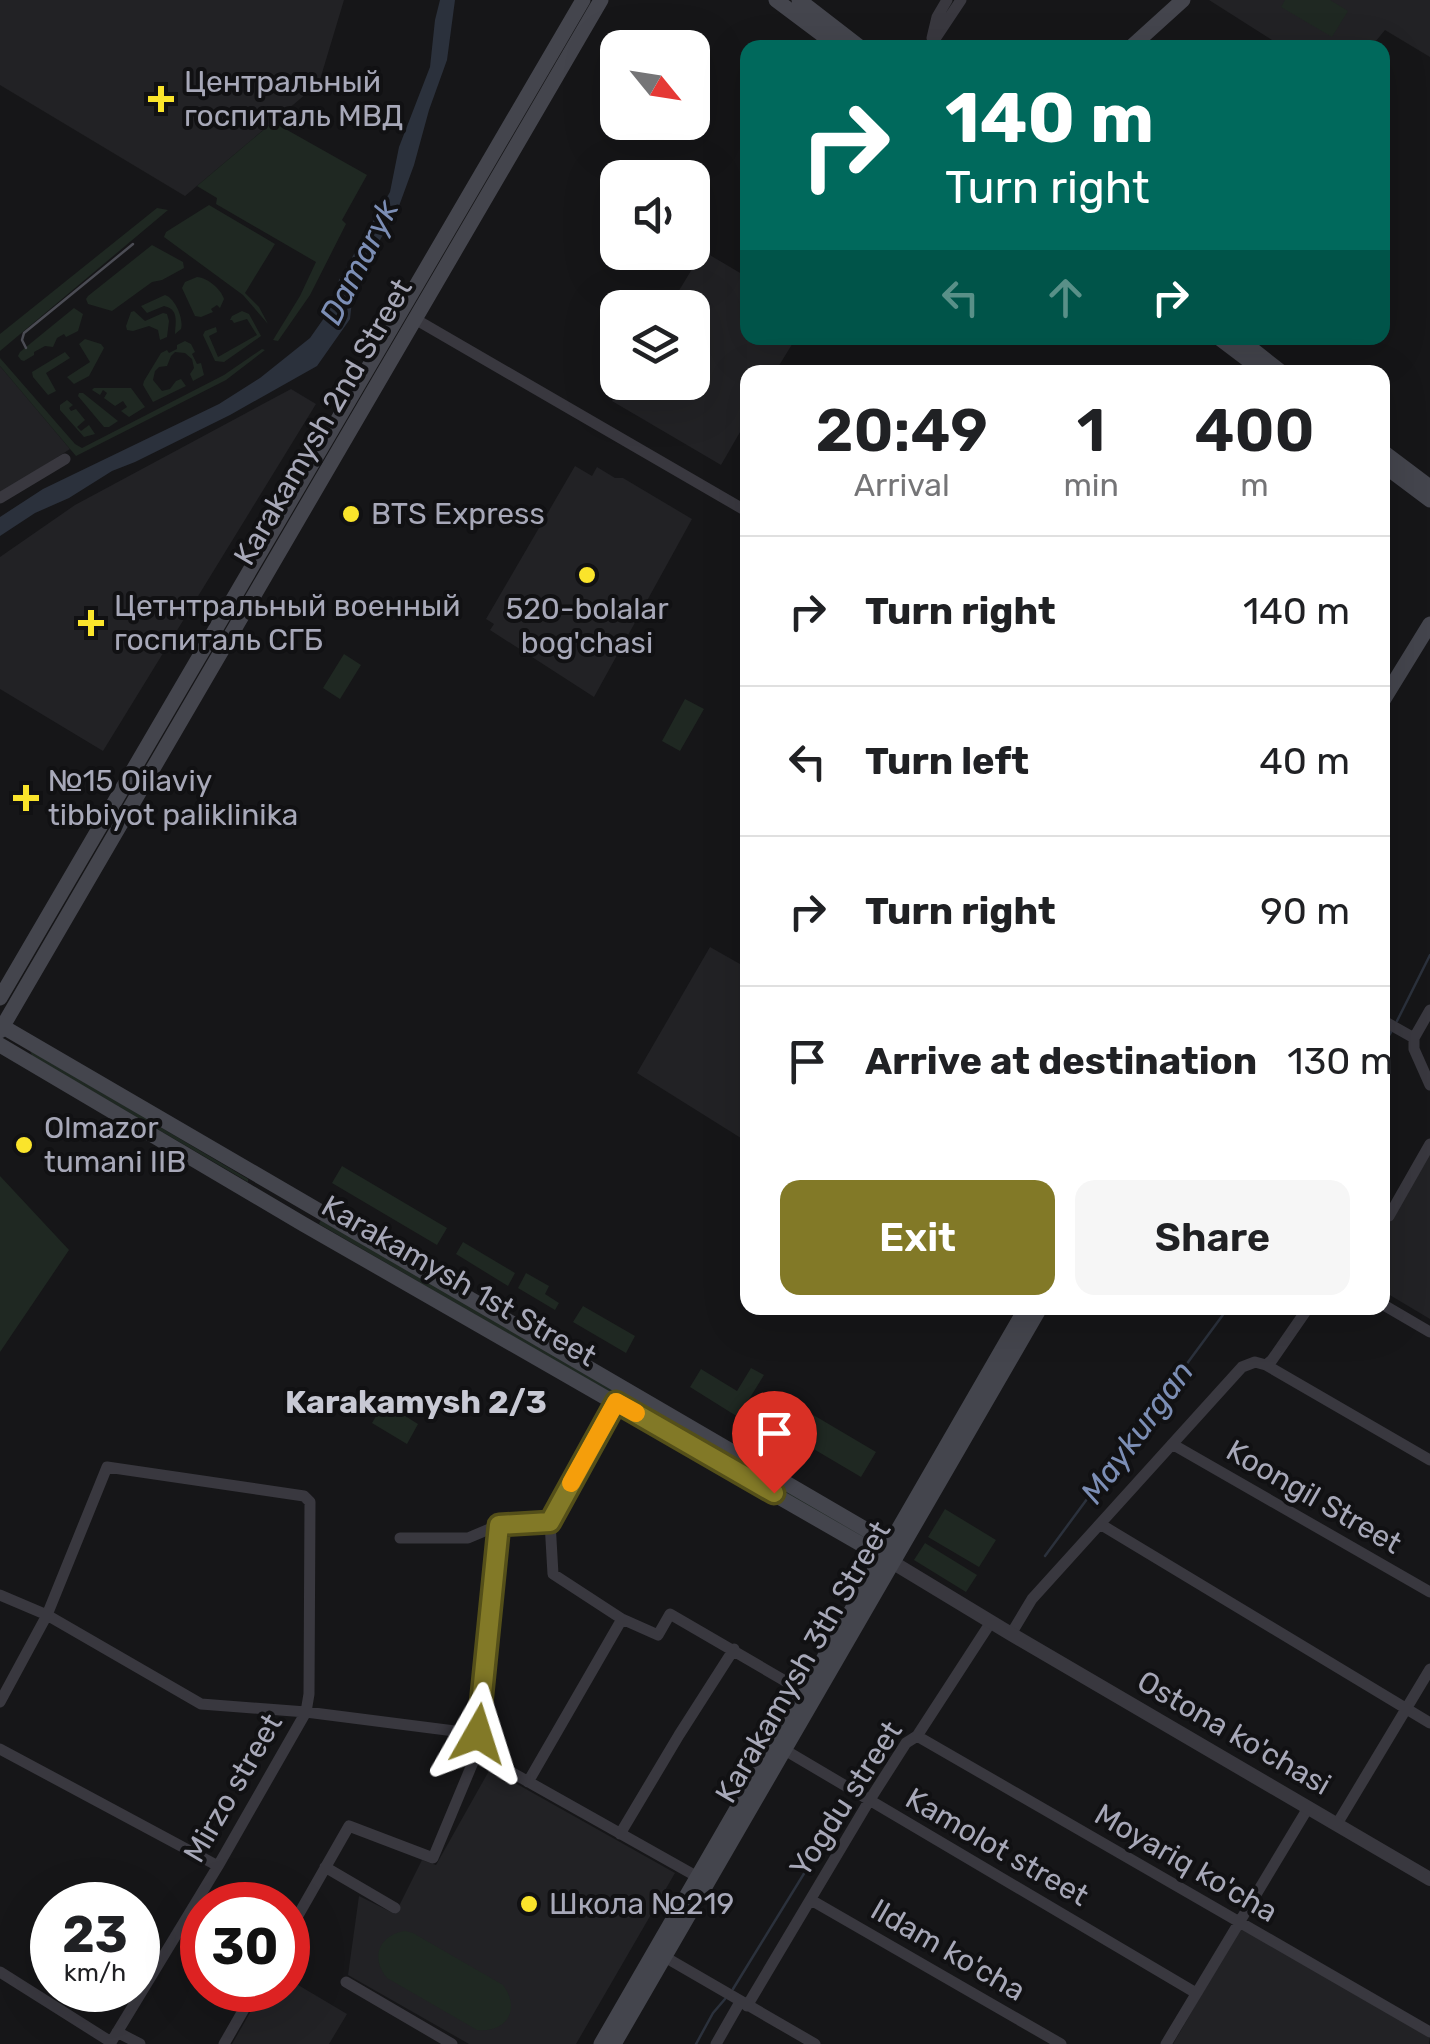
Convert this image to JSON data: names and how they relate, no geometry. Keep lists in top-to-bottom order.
{
  "streets": {
    "main road": ["Karakamysh 2nd Street", "Karakamysh 1st Street", "Karakamysh 3th Street"],
    "street": [
      "Koongil Street",
      "Ostona ko'chasi",
      "Mirzo street",
      "Yogdu street",
      "Kamolot street",
      "Moyariq ko'cha",
      "Ildam ko'cha"
    ]
  },
  "crossings": [
    ["Karakamysh 2nd Street", "Karakamysh 1st Street"],
    ["Karakamysh 1st Street", "Karakamysh 3th Street"],
    ["Karakamysh 1st Street", "Ostona ko'chasi"],
    ["Karakamysh 3th Street", "Ostona ko'chasi"],
    ["Karakamysh 3th Street", "Kamolot street"],
    ["Ostona ko'chasi", "Yogdu street"],
    ["Yogdu street", "Kamolot street"],
    ["Yogdu street", "Moyariq ko'cha"],
    ["Yogdu street", "Ildam ko'cha"]
  ],
  "districts": ["Karakamysh 2/3"],
  "water": ["Damaryk", "Maykurgan"],
  "places": {
    "health": ["Центральный госпиталь МВД", "Цетнтральный военный госпиталь СГБ", "№15 Oilaviy tibbiyot paliklinika"],
    "other": [
      "BTS Express",
      "520-bolalar bog'chasi",
      "Olmazor tumani IIB",
      "Школа №219"
    ]
  },
  "north": "bottom right",
  "page": {
    "turn": ["140 m", "Turn right"],
    "eta": [
      "20:49",
      "Arrival",
      "1",
      "min",
      "400",
      "m"
    ],
    "list": [
      {
        "name": "Turn right",
        "value": "140 m"
      },
      {
        "name": "Turn left",
        "value": "40 m"
      },
      {
        "name": "Turn right",
        "value": "90 m"
      },
      {
        "name": "Arrive at destination",
        "value": "130 m"
      }
    ],
    "buttons": ["Exit", "Share"],
    "speed": "23 km/h",
    "limit": "30"
  }
}
